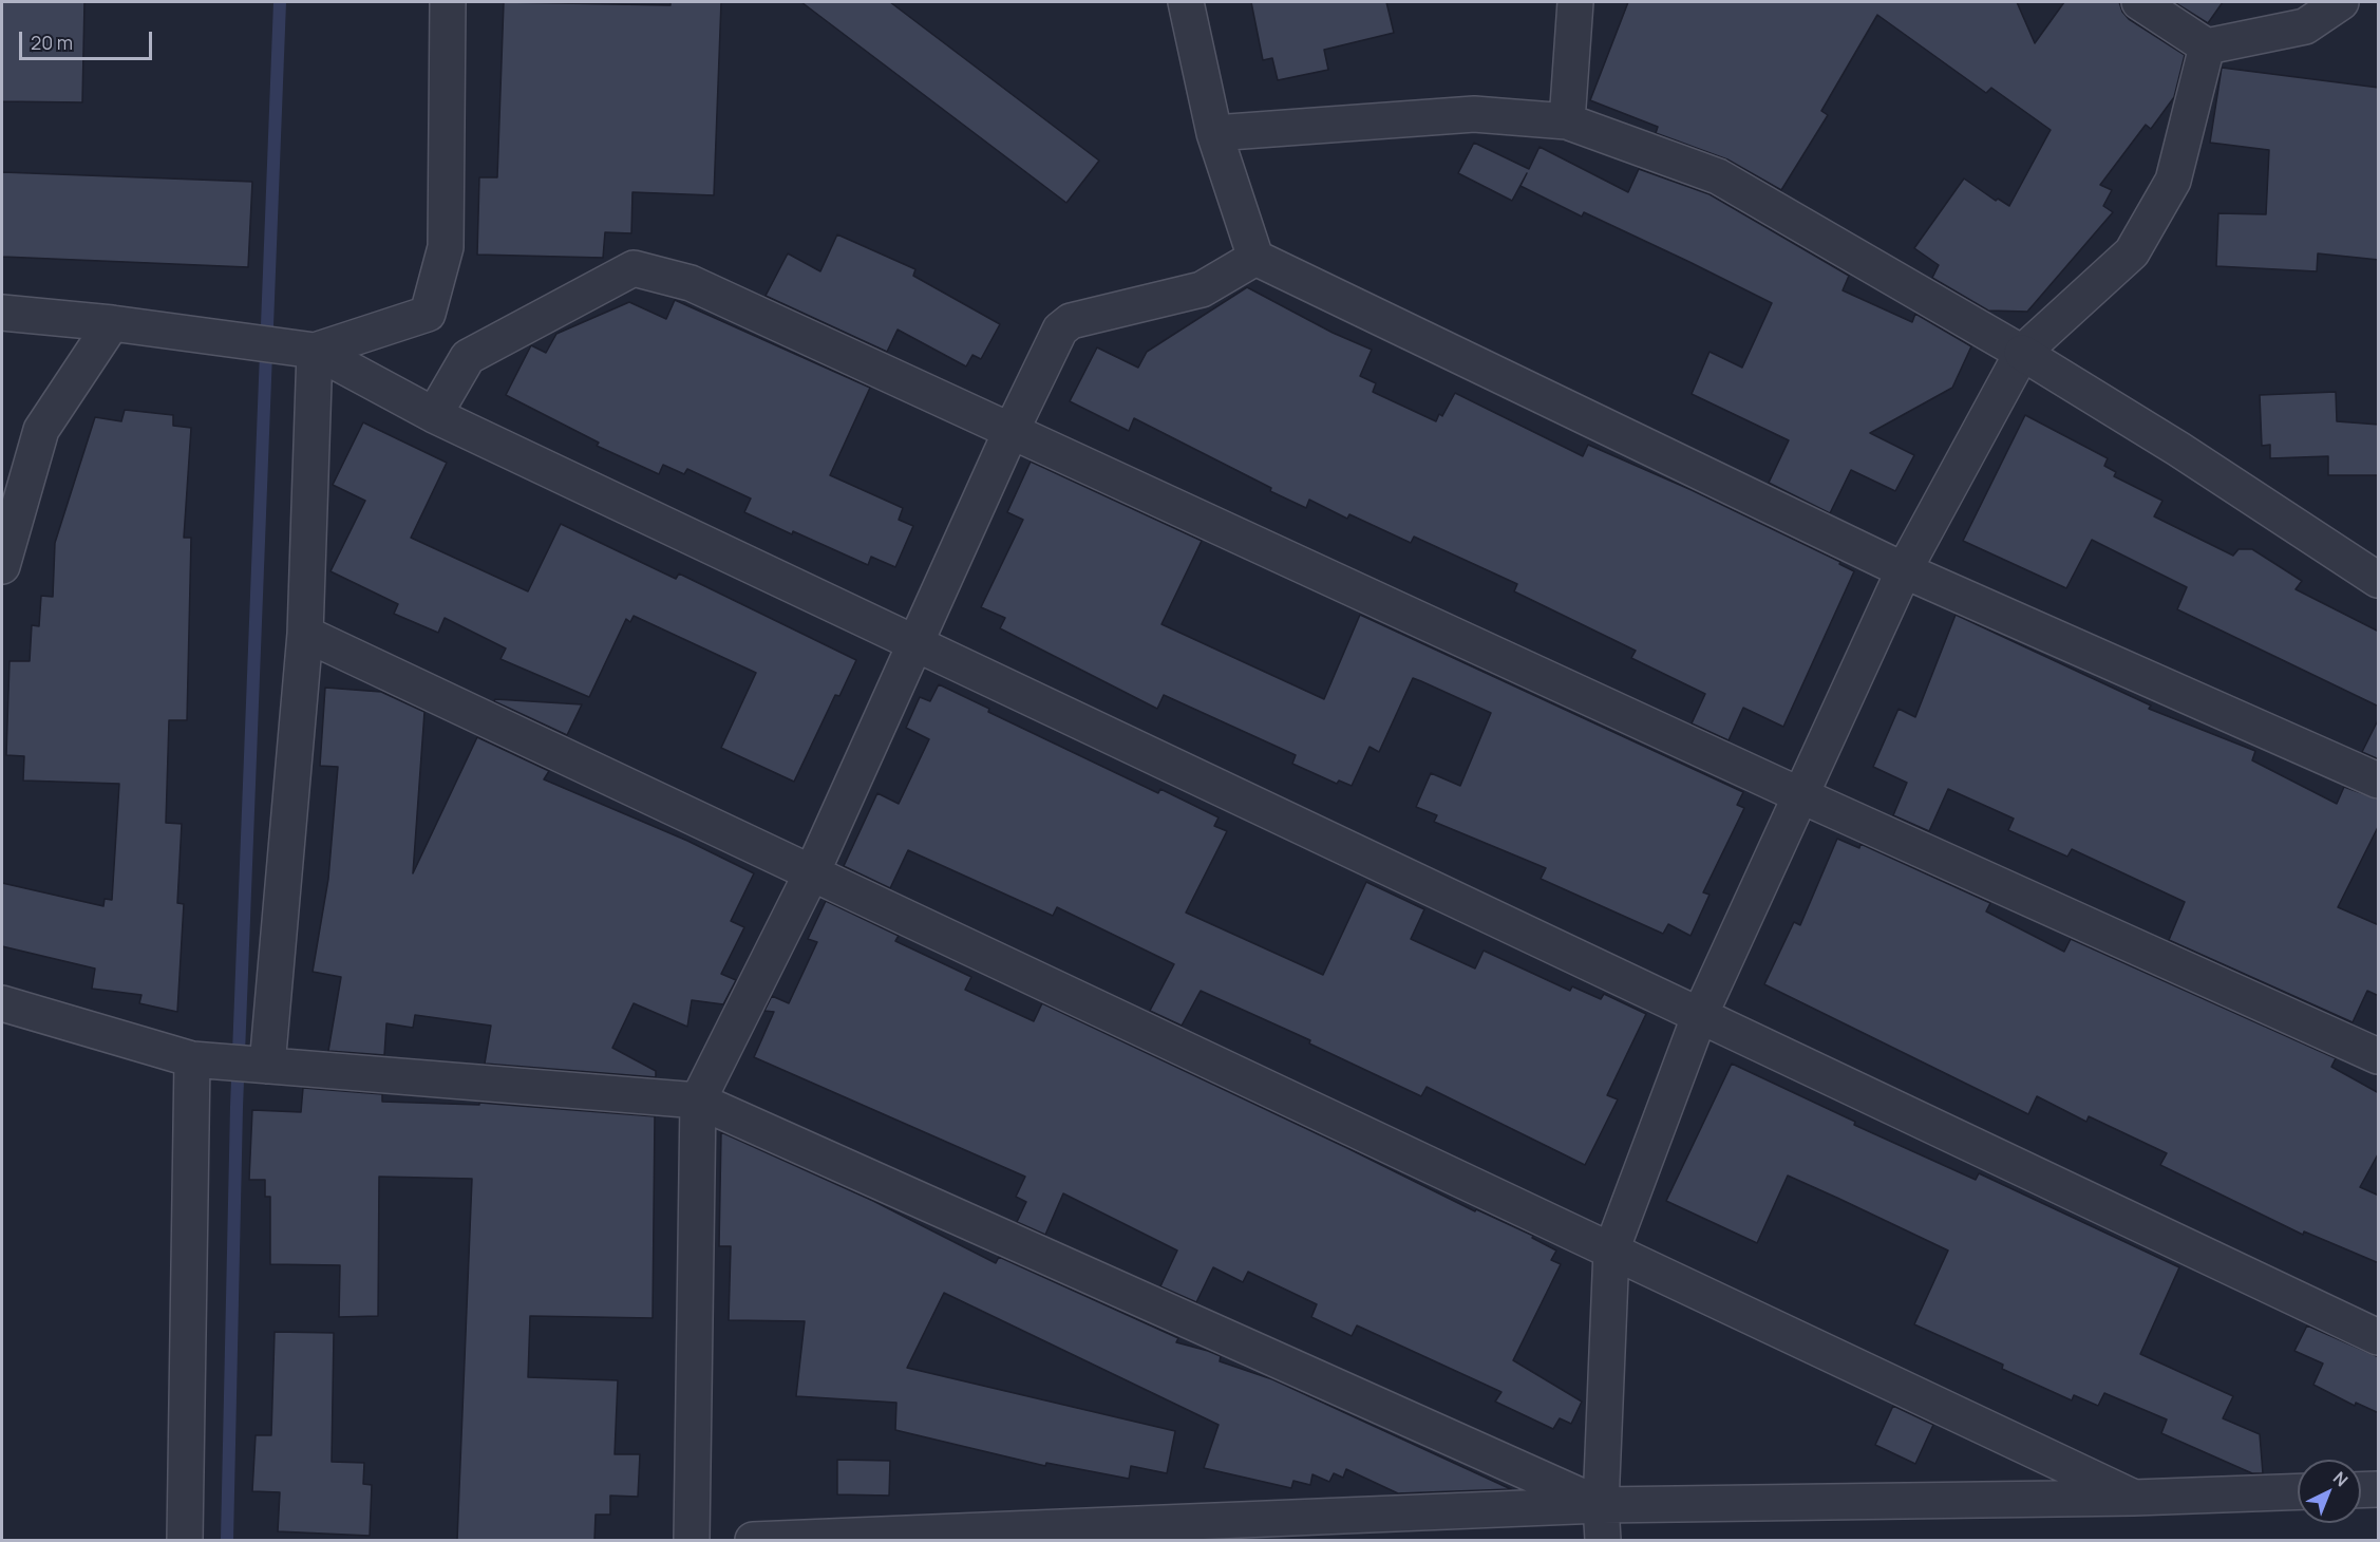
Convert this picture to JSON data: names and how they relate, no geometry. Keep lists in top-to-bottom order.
{
  "scale_bar": "20 m",
  "north": "top right"
}
